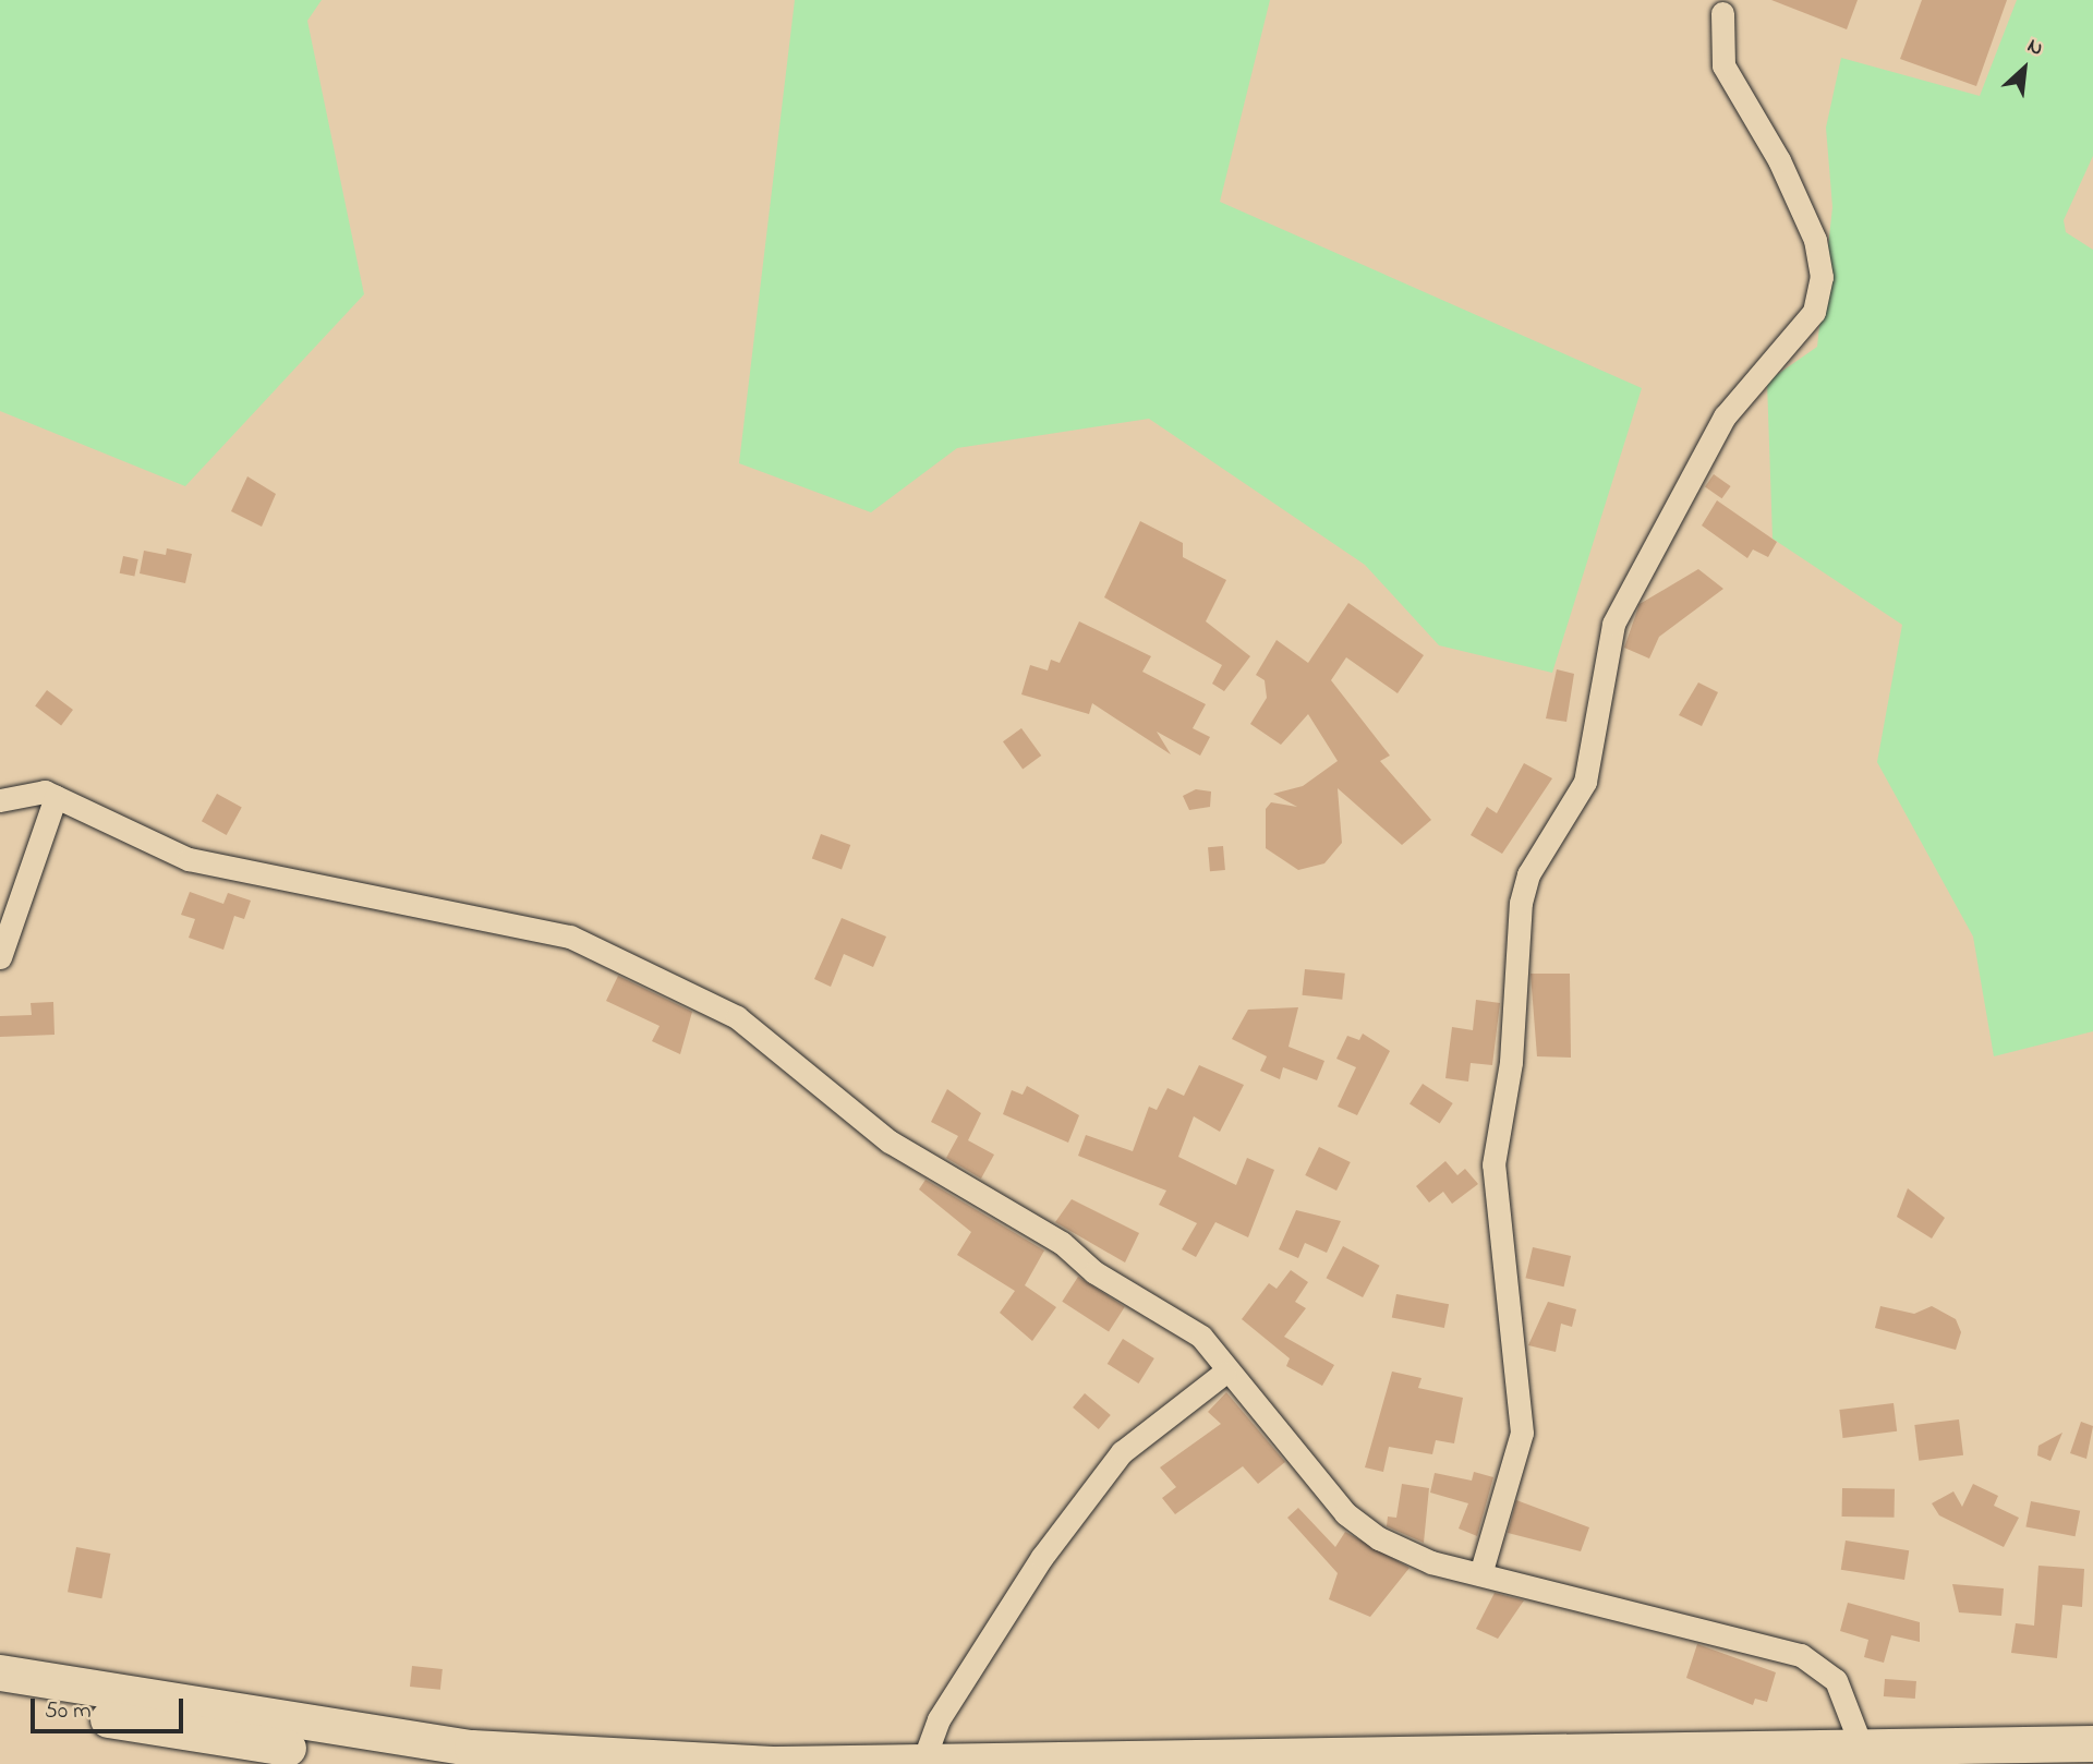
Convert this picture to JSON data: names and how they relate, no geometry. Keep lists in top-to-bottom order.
{
  "scale_bar": "50 m",
  "north": "top right"
}
